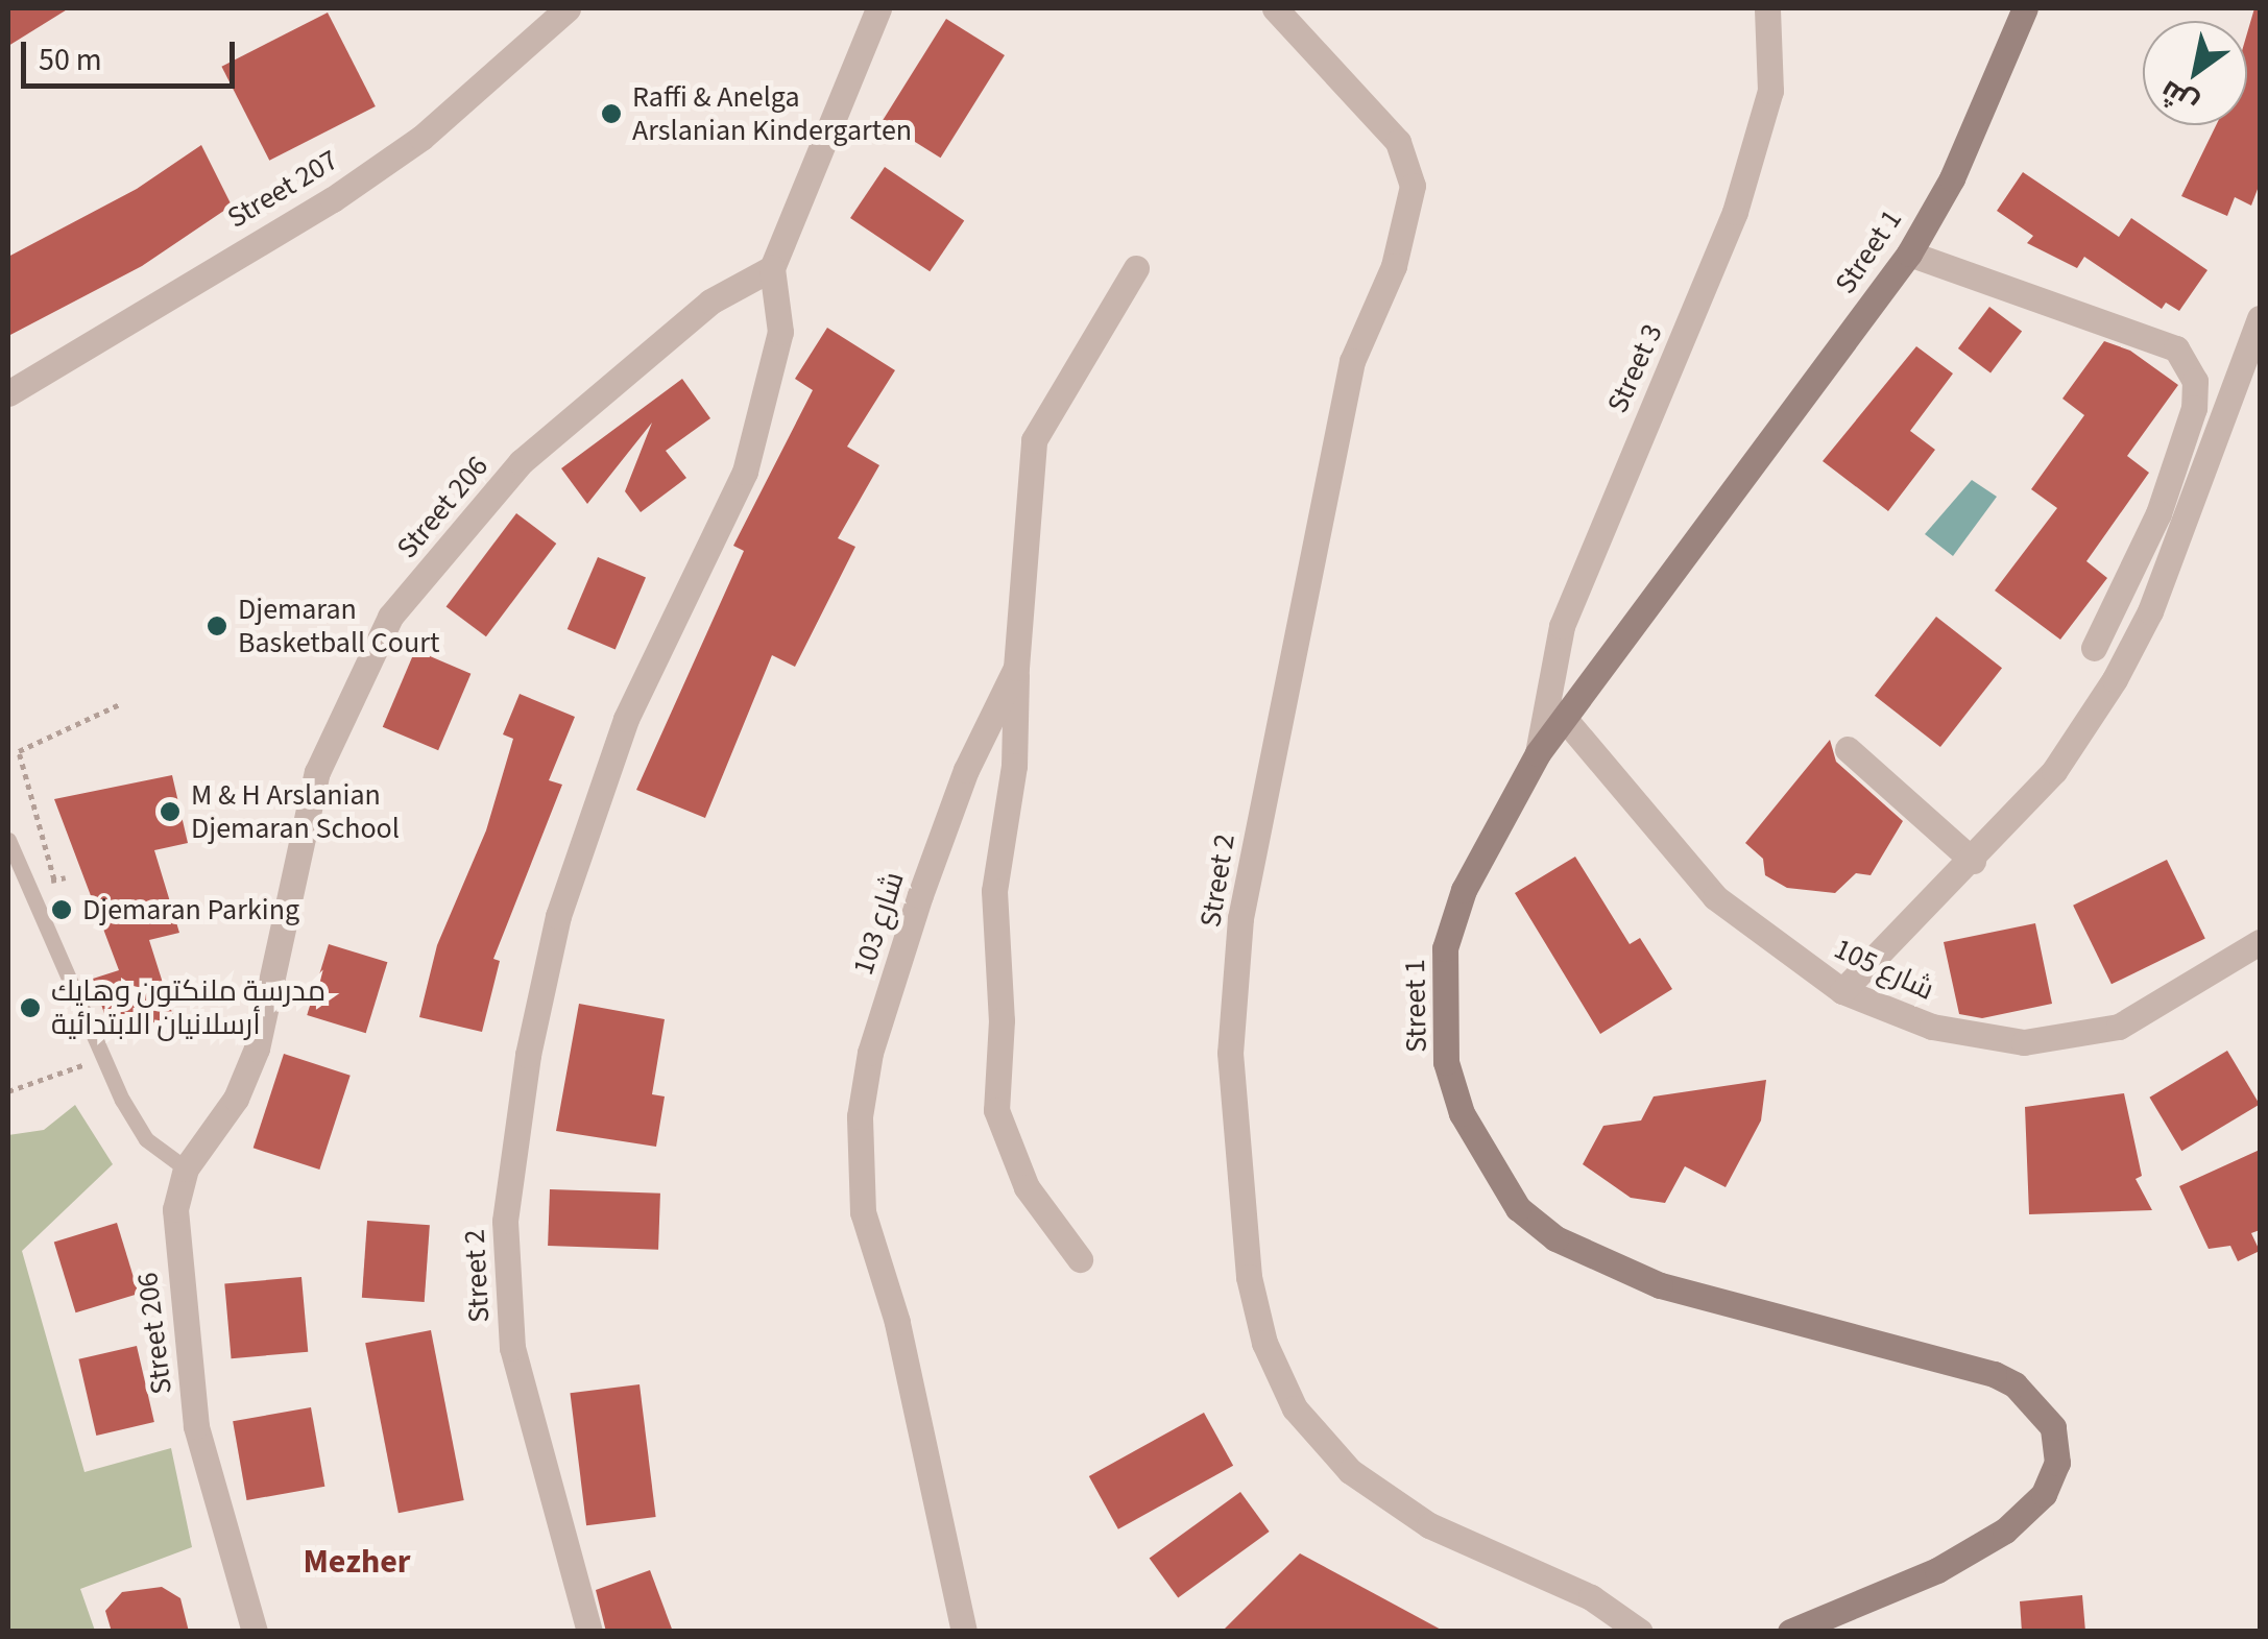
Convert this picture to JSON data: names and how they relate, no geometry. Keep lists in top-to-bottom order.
{
  "streets": {
    "main road": ["Street 1"],
    "street": [
      "Street 207",
      "Street 3",
      "Street 206",
      "Street 2",
      "شارع 103",
      "شارع 105"
    ]
  },
  "crossings": [
    ["Street 1", "Street 3"],
    ["Street 1", "شارع 105"],
    ["Street 206", "Street 2"]
  ],
  "districts": ["Mezher"],
  "places": [
    "Raffi & Anelga Arslanian Kindergarten",
    "Djemaran Basketball Court",
    "M & H Arslanian Djemaran School",
    "Djemaran Parking",
    "مدرسة ملنكتون وهايك أرسلانيان الابتدائية"
  ],
  "scale_bar": "50 m",
  "north": "bottom left"
}
